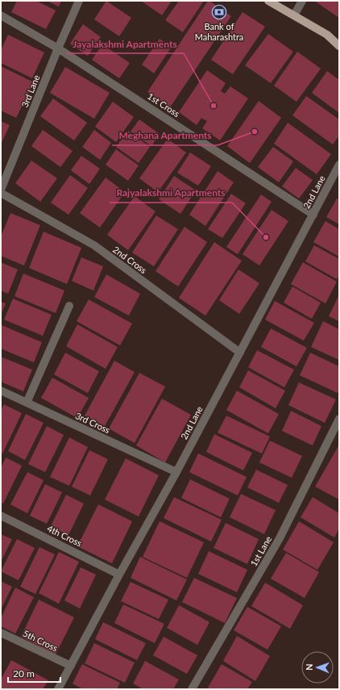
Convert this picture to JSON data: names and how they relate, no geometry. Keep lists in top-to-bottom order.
{
  "streets": {
    "street": [
      "3rd Lane",
      "1st Cross",
      "2nd Lane",
      "2nd Cross",
      "3rd Cross",
      "4th Cross",
      "1st Lane",
      "5th Cross"
    ]
  },
  "crossings": [
    ["3rd Lane", "1st Cross"],
    ["1st Cross", "2nd Lane"],
    ["2nd Lane", "2nd Cross"],
    ["2nd Lane", "3rd Cross"],
    ["2nd Lane", "4th Cross"],
    ["2nd Lane", "5th Cross"]
  ],
  "places": {
    "bank": ["Bank of Maharashtra"],
    "other": ["Jayalakshmi Apartments", "Meghana Apartments", "Rajyalakshmi Apartments"]
  },
  "scale_bar": "20 m",
  "north": "left"
}
